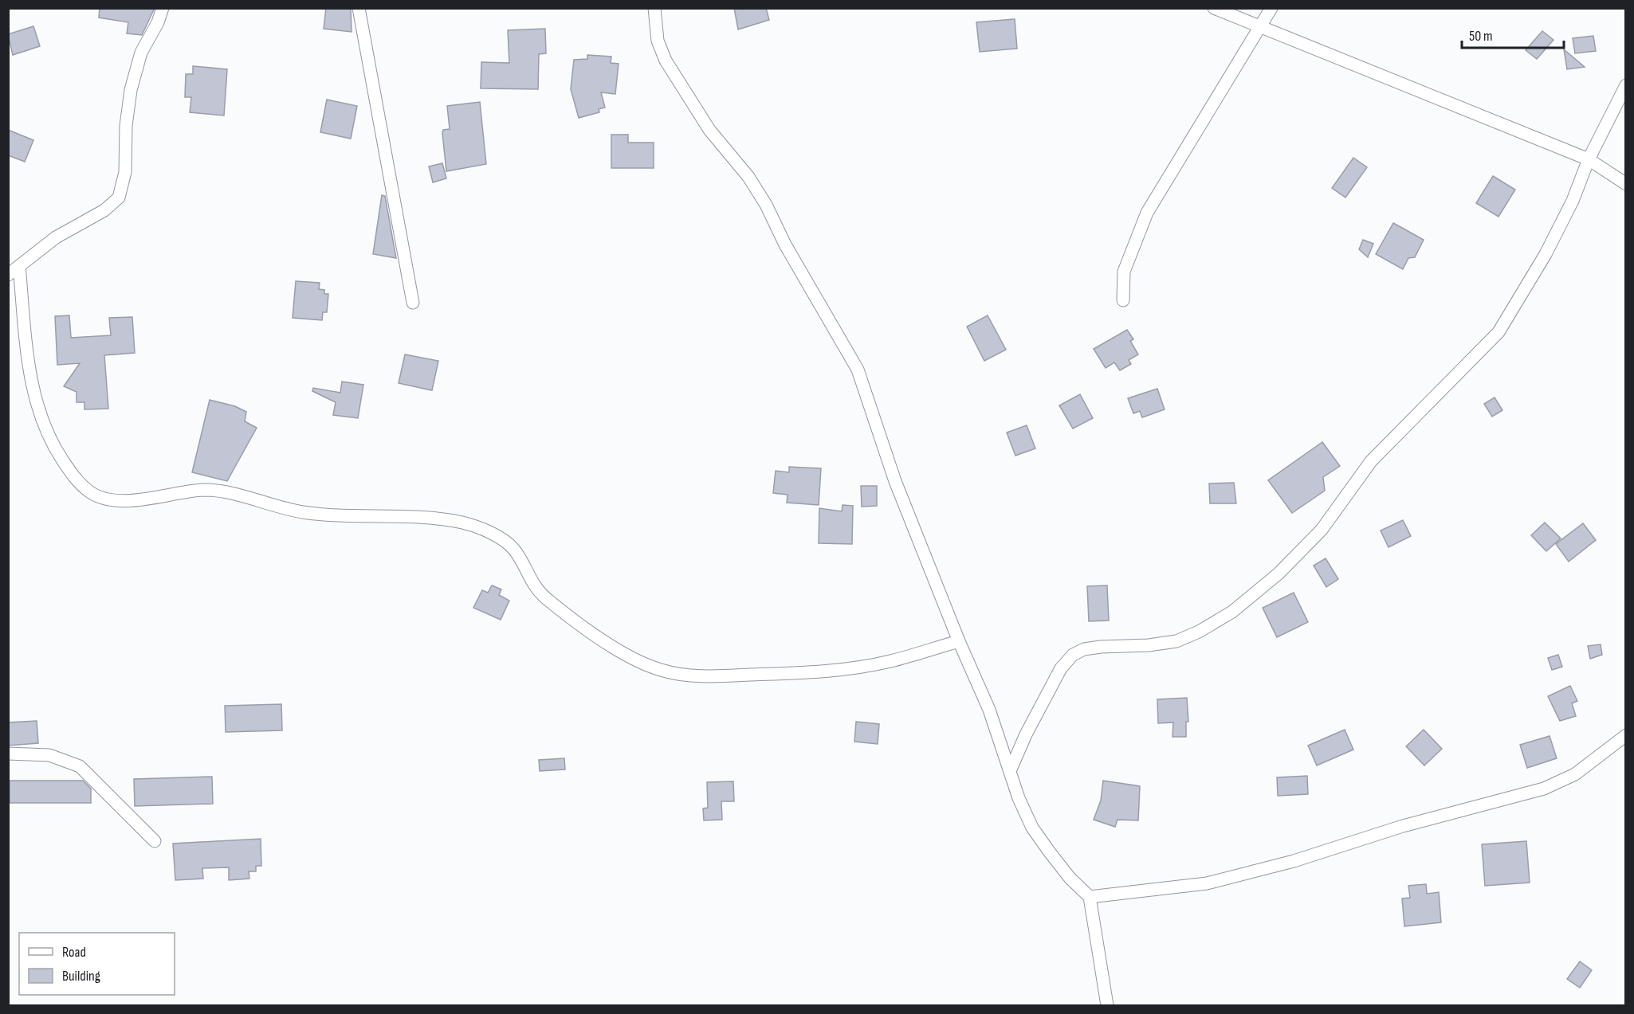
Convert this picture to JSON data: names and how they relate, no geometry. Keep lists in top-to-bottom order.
{
  "legend": ["Road", "Building"],
  "scale_bar": "50 m"
}
